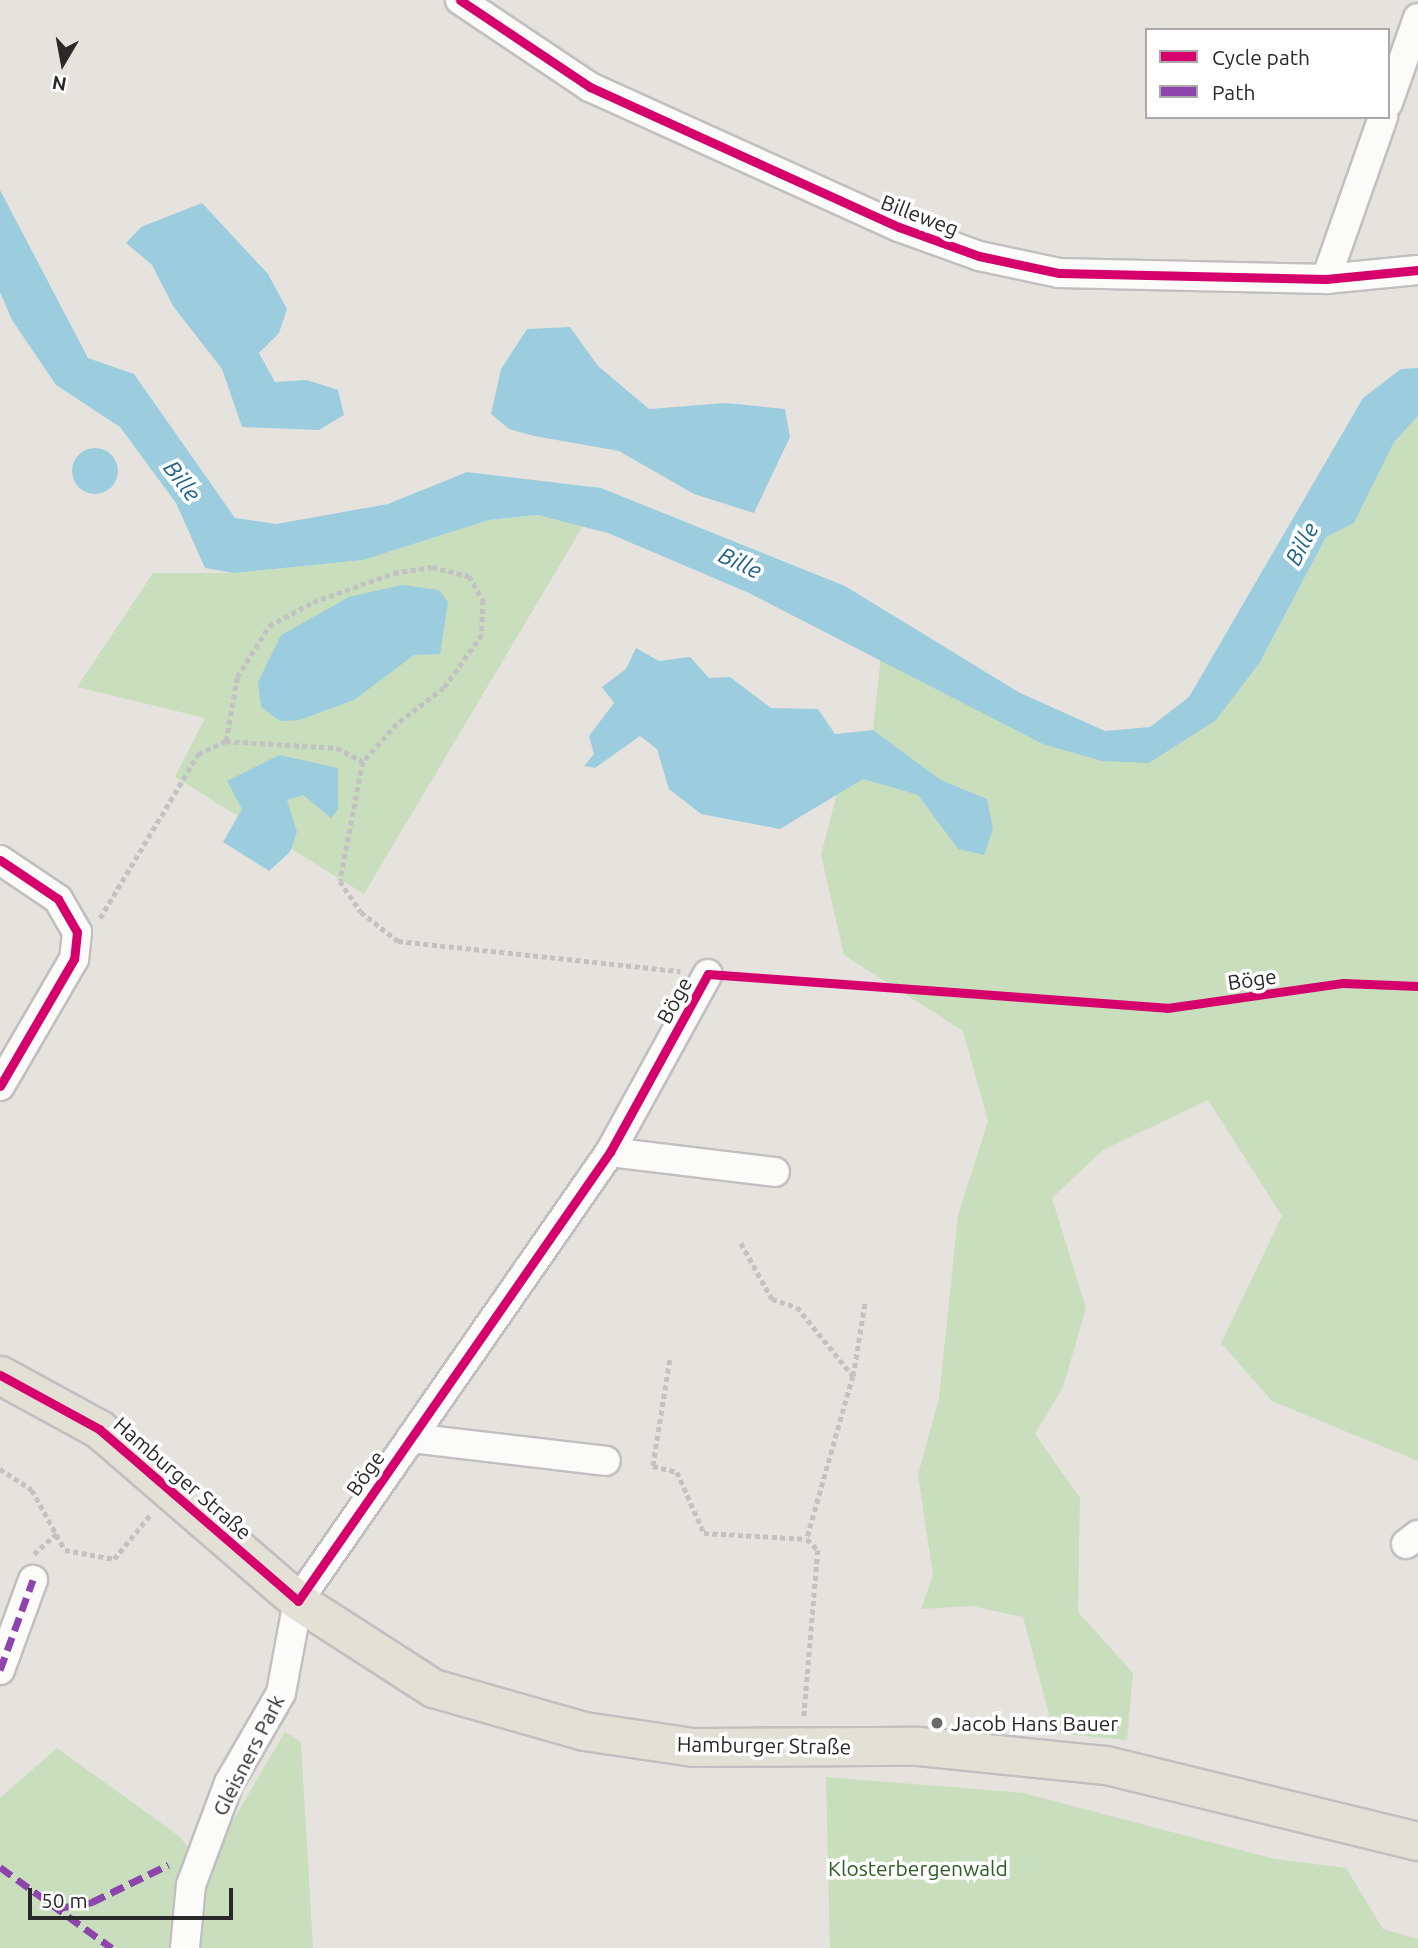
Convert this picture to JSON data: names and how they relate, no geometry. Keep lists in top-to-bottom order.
{
  "streets": {
    "main road": ["Hamburger Straße"],
    "street": ["Billeweg", "Böge", "Gleisners Park"]
  },
  "crossings": [
    ["Böge", "Hamburger Straße"],
    ["Böge", "Gleisners Park"],
    ["Hamburger Straße", "Gleisners Park"]
  ],
  "water": ["Bille"],
  "parks": ["Klosterbergenwald"],
  "places": ["Jacob Hans Bauer"],
  "legend": ["Cycle path", "Path"],
  "scale_bar": "50 m",
  "north": "bottom"
}
